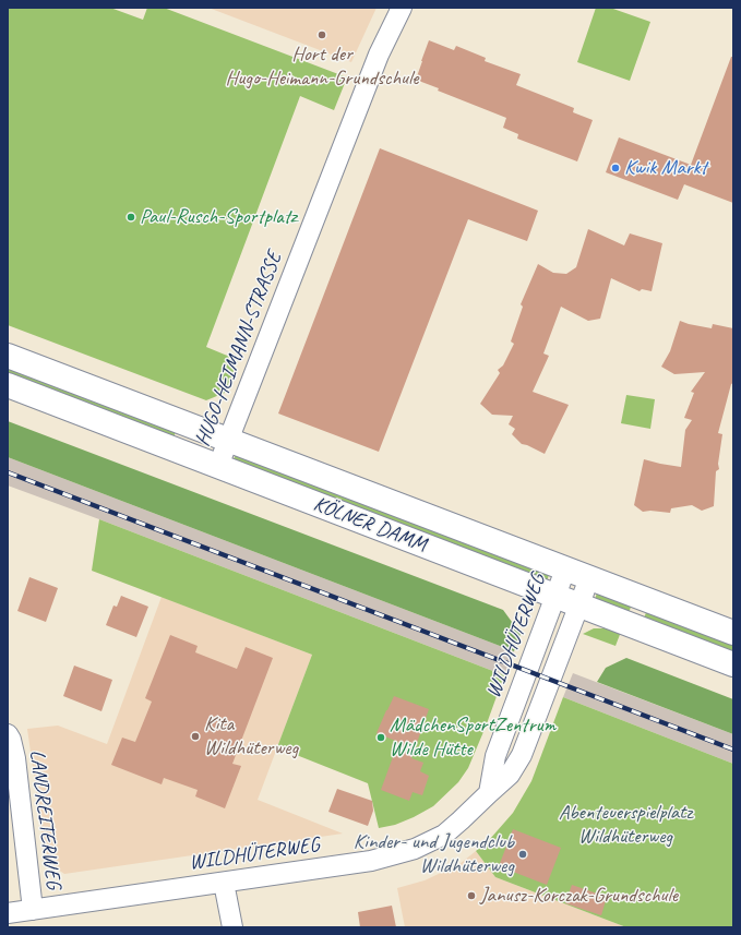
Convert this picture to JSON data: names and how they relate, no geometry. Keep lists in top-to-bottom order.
{
  "streets": {
    "street": [
      "HUGO-HEIMANN-STRASSE",
      "KÖLNER DAMM",
      "WILDHÜTERWEG",
      "LANDREITERWEG"
    ]
  },
  "crossings": [
    ["HUGO-HEIMANN-STRASSE", "KÖLNER DAMM"],
    ["KÖLNER DAMM", "WILDHÜTERWEG"],
    ["WILDHÜTERWEG", "LANDREITERWEG"]
  ],
  "parks": ["Abenteuerspielplatz Wildhüterweg"],
  "places": [
    "Hort der Hugo-Heimann-Grundschule",
    "Kwik Markt",
    "Paul-Rusch-Sportplatz",
    "Kita Wildhüterweg",
    "MädchenSportZentrum Wilde Hütte",
    "Kinder- und Jugendclub Wildhüterweg",
    "Janusz-Korczak-Grundschule"
  ]
}
